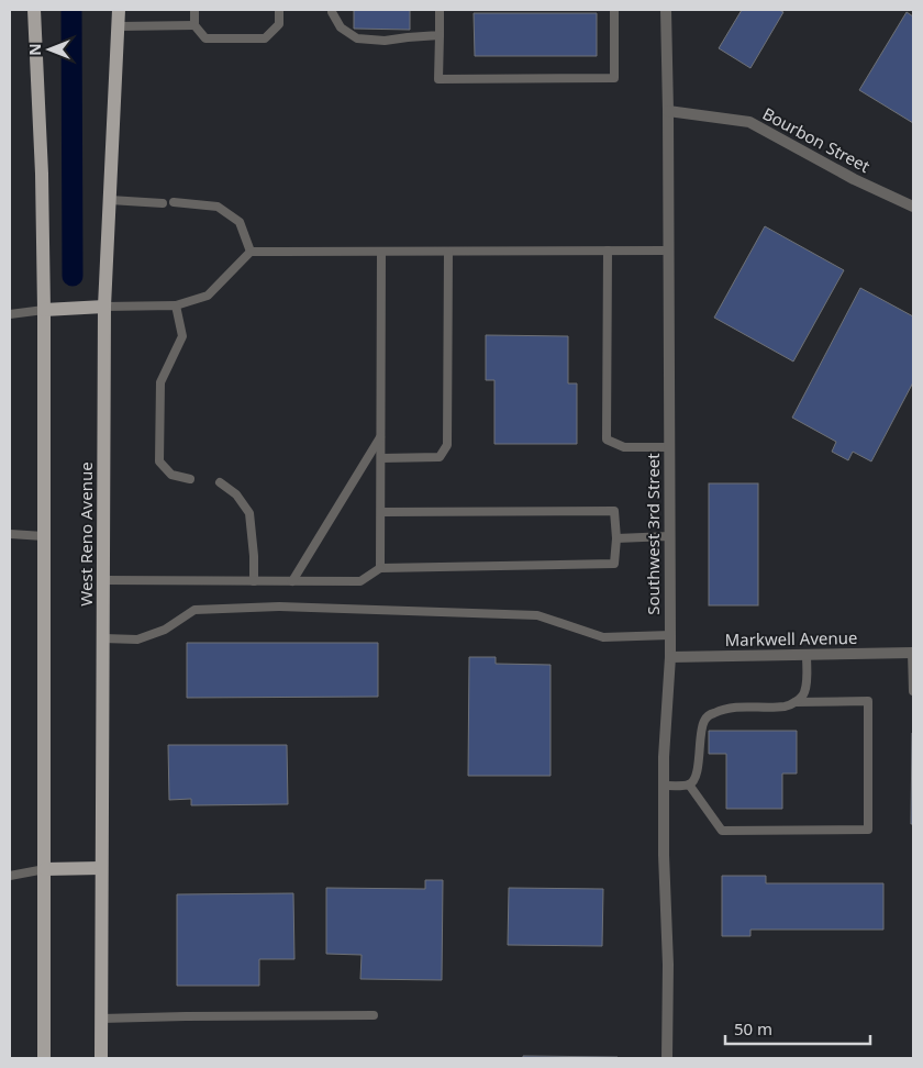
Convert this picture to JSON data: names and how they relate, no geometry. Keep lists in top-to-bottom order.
{
  "streets": {
    "main road": ["West Reno Avenue"],
    "street": ["Bourbon Street", "Southwest 3rd Street", "Markwell Avenue"]
  },
  "crossings": [
    ["Bourbon Street", "Southwest 3rd Street"],
    ["Southwest 3rd Street", "Markwell Avenue"]
  ],
  "scale_bar": "50 m",
  "north": "left"
}
